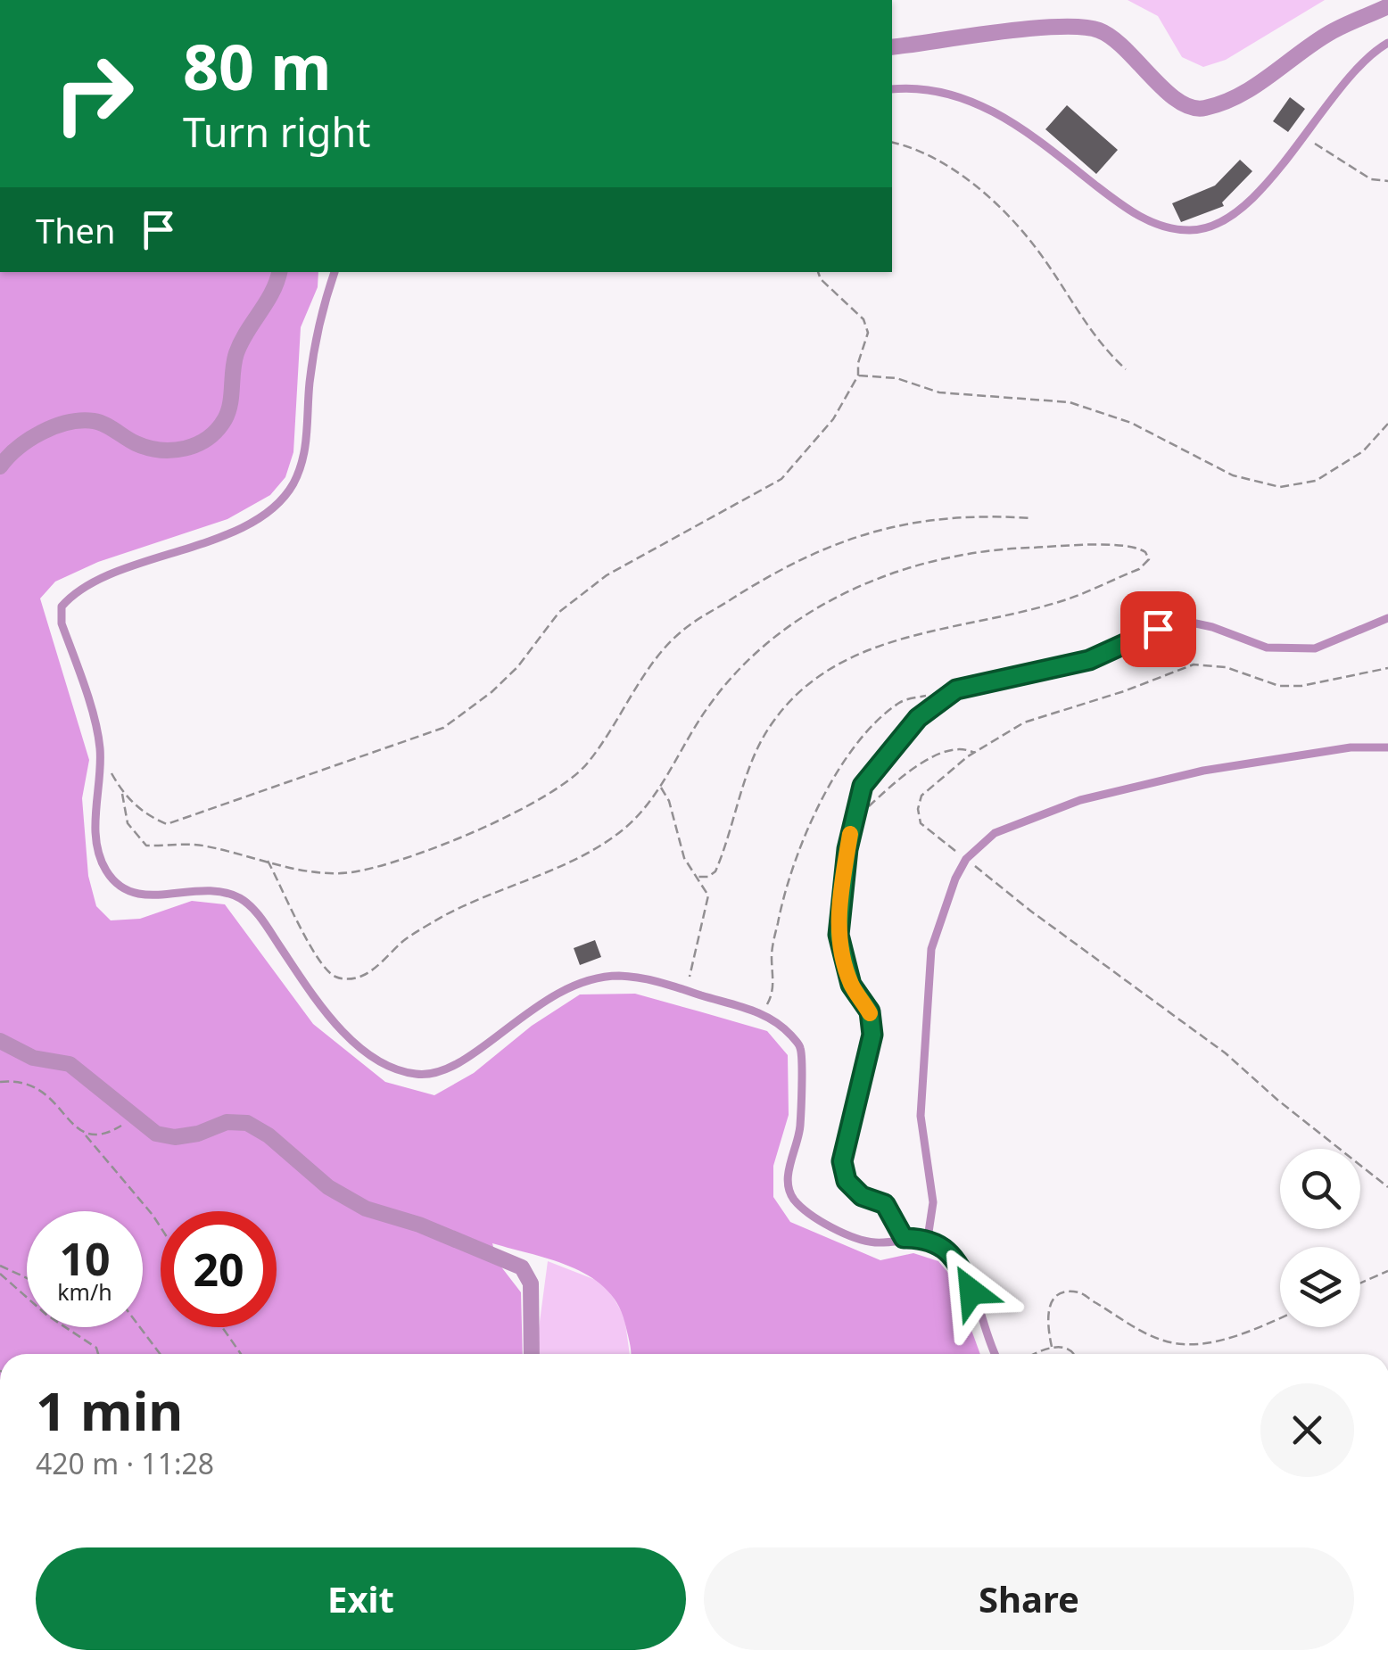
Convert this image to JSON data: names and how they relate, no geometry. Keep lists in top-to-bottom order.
{
  "page": {
    "turn": ["80 m", "Turn right"],
    "then": "Then",
    "speed": "10 km/h",
    "limit": "20",
    "heading": ["1 min", "420 m · 11:28"],
    "buttons": ["Exit", "Share"]
  }
}
